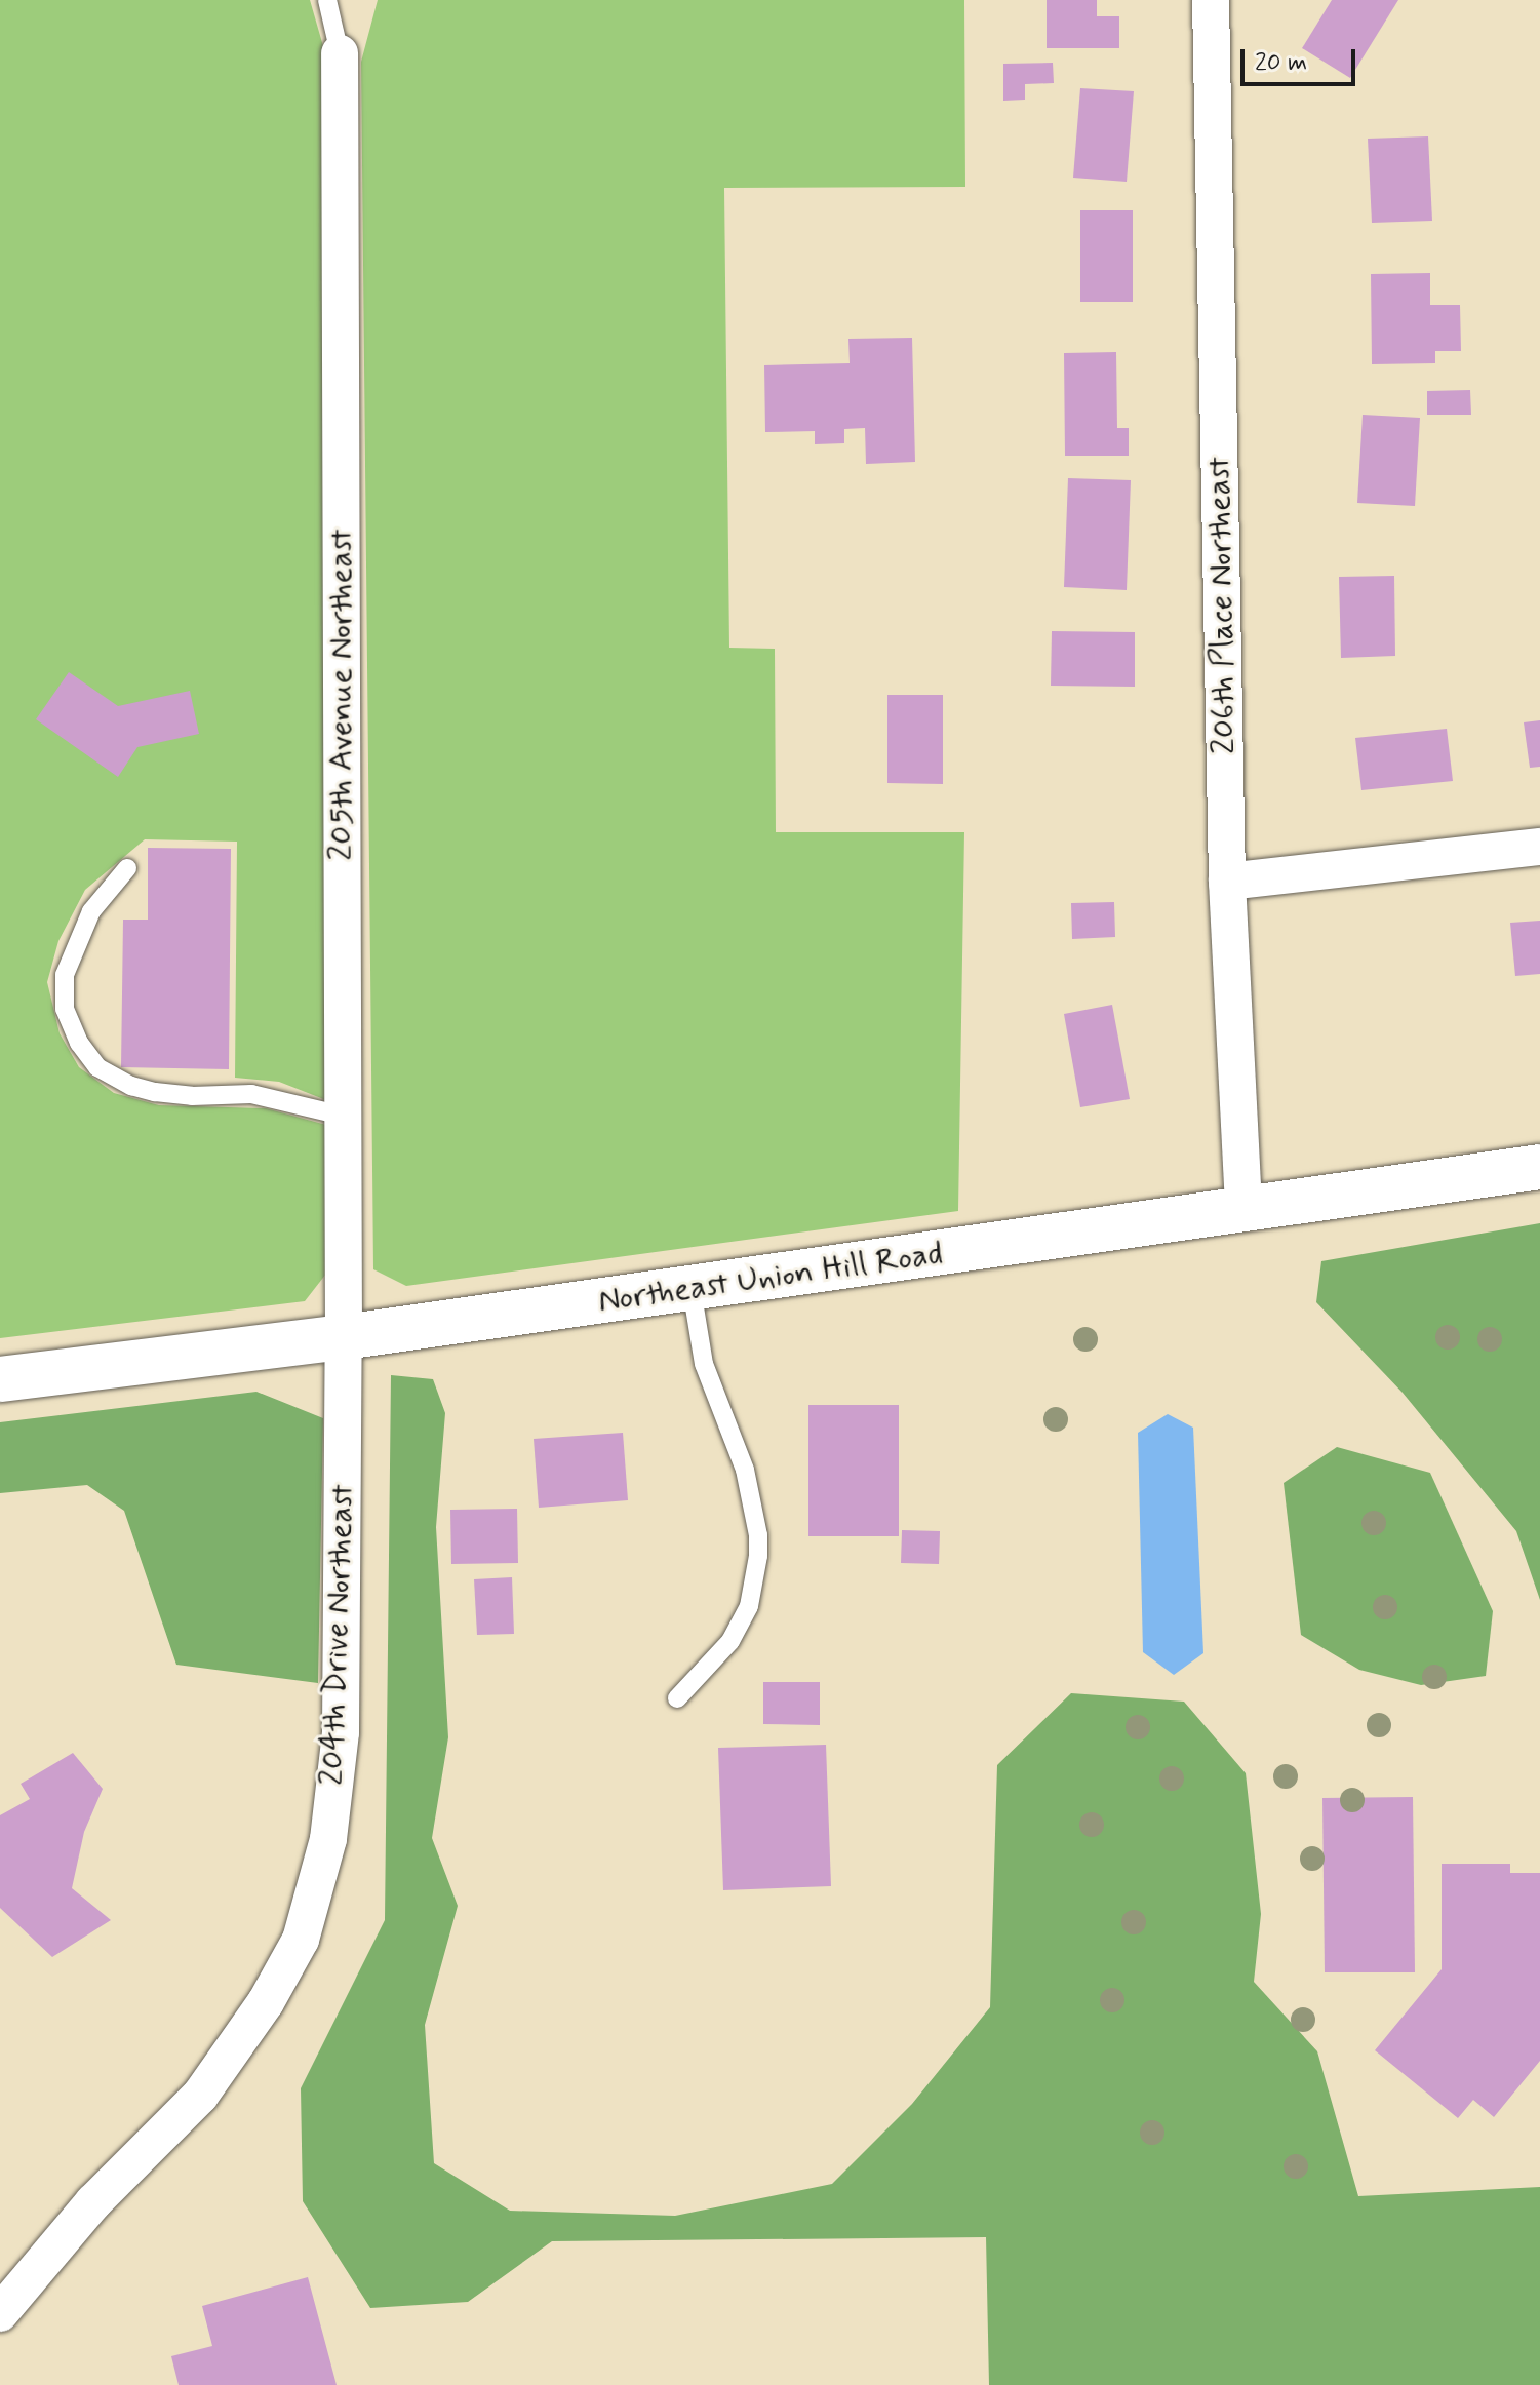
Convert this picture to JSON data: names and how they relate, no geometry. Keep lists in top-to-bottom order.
{
  "streets": {
    "street": [
      "206th Place Northeast",
      "205th Avenue Northeast",
      "Northeast Union Hill Road",
      "204th Drive Northeast"
    ]
  },
  "crossings": [
    ["206th Place Northeast", "Northeast Union Hill Road"],
    ["205th Avenue Northeast", "Northeast Union Hill Road"],
    ["205th Avenue Northeast", "204th Drive Northeast"],
    ["Northeast Union Hill Road", "204th Drive Northeast"]
  ],
  "scale_bar": "20 m"
}
